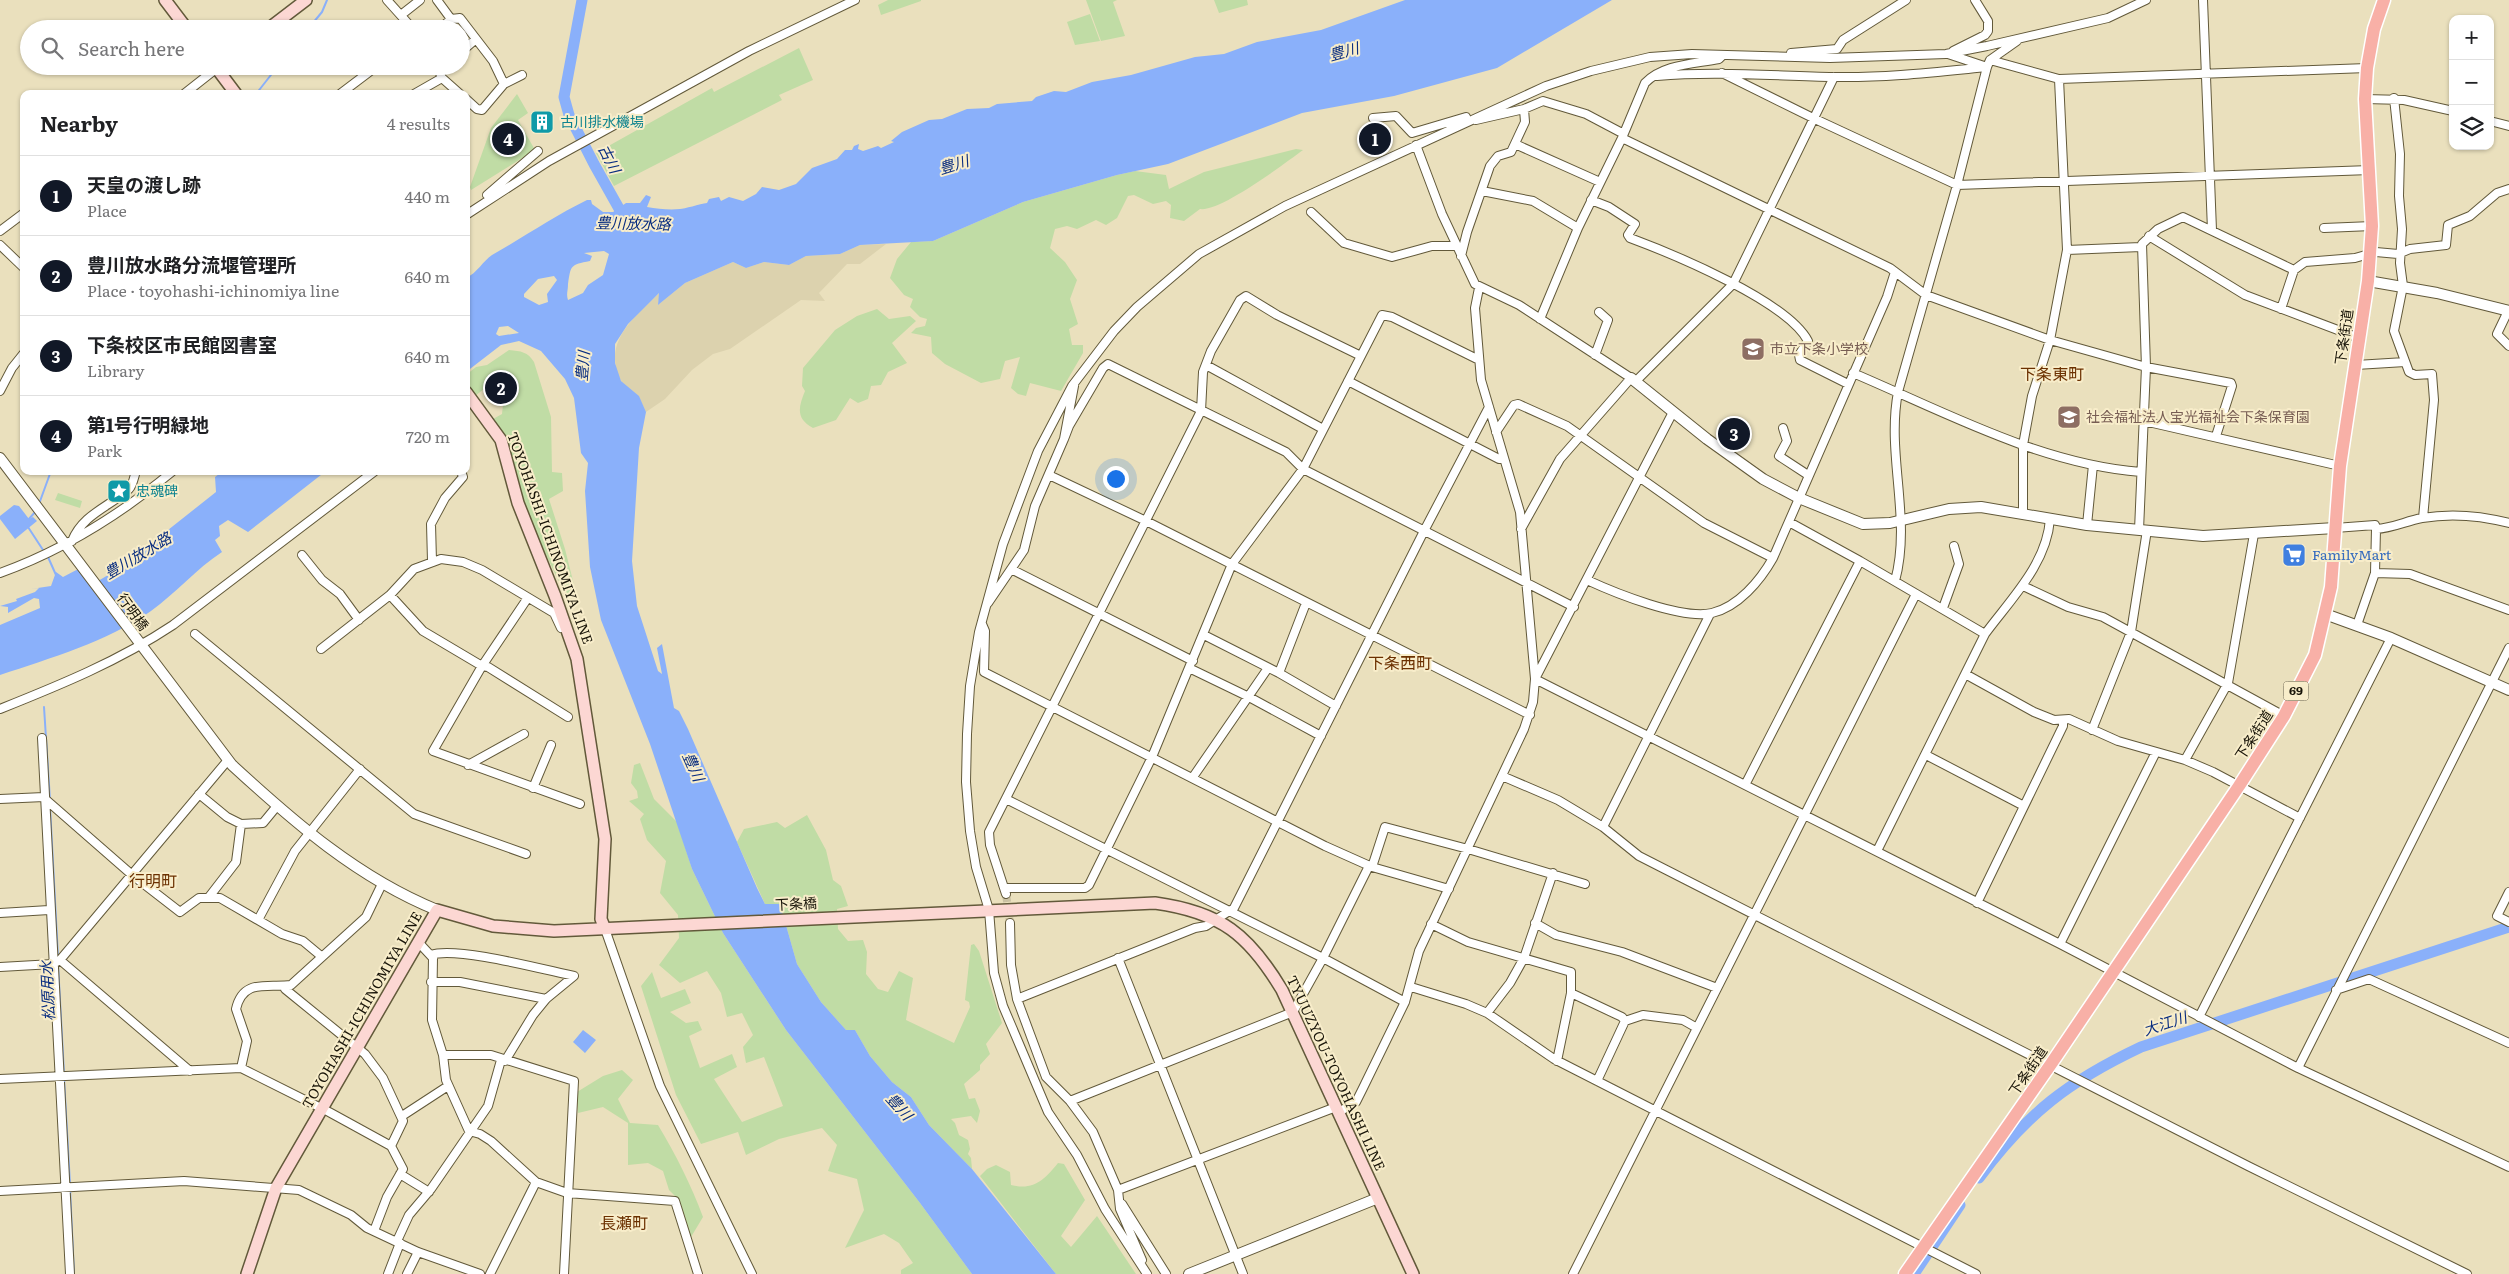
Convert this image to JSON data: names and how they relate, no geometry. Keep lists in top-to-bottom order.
{
  "streets": {
    "main road": [
      "下条街道",
      "TOYOHASHI-ICHINOMIYA LINE",
      "69",
      "下条橋",
      "TYUUZYOU-TOYOHASHI LINE"
    ],
    "street": ["行明橋"]
  },
  "crossings": [
    ["TOYOHASHI-ICHINOMIYA LINE", "行明橋"],
    ["TOYOHASHI-ICHINOMIYA LINE", "下条橋"],
    ["下条橋", "TYUUZYOU-TOYOHASHI LINE"]
  ],
  "districts": [
    "下条東町",
    "下条西町",
    "行明町",
    "長瀬町"
  ],
  "water": [
    "豊川",
    "古川",
    "豊川放水路",
    "松原用水",
    "大江川"
  ],
  "places": {
    "building": ["古川排水機場"],
    "school or university": ["市立下条小学校", "社会福祉法人宝光福祉会下条保育園"],
    "place": ["忠魂碑"],
    "supermarket": ["FamilyMart"]
  },
  "page": {
    "map_buttons": ["+", "−"],
    "search": "Search here",
    "heading": ["Nearby", "4 results"],
    "pins": [
      "1",
      "4",
      "2",
      "3"
    ],
    "list": [
      {
        "mark": "1",
        "name": "天皇の渡し跡",
        "note": "Place",
        "value": "440 m"
      },
      {
        "mark": "2",
        "name": "豊川放水路分流堰管理所",
        "note": "Place · toyohashi-ichinomiya line",
        "value": "640 m"
      },
      {
        "mark": "3",
        "name": "下条校区市民館図書室",
        "note": "Library",
        "value": "640 m"
      },
      {
        "mark": "4",
        "name": "第1号行明緑地",
        "note": "Park",
        "value": "720 m"
      }
    ]
  }
}
